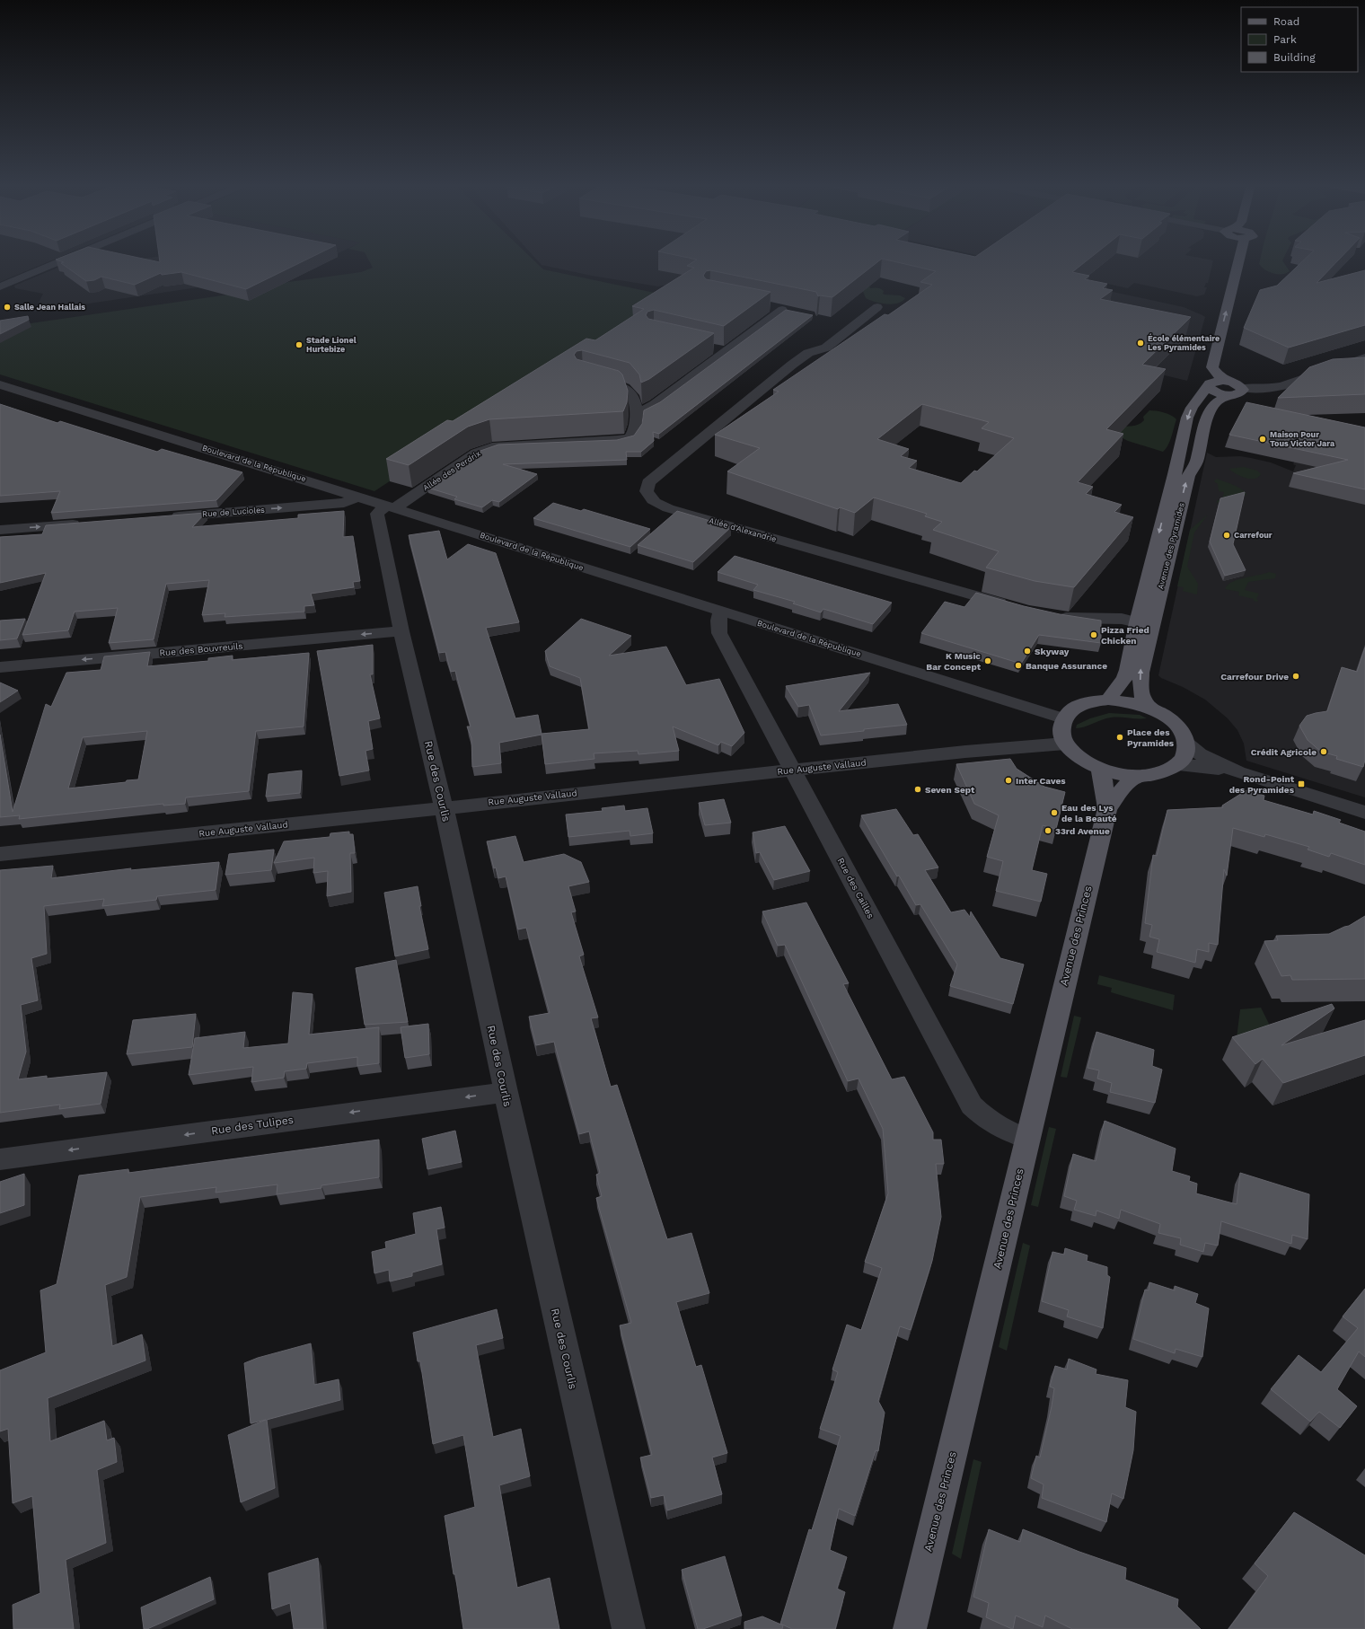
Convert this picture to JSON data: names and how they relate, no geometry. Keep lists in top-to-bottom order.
{
  "streets": {
    "main road": ["Avenue des Pyramides", "Avenue des Princes"],
    "street": [
      "Boulevard de la République",
      "Allée des Perdrix",
      "Rue de Lucioles",
      "Allée d'Alexandrie",
      "Rue des Bouvreuils",
      "Rue Auguste Vallaud",
      "Rue des Courlis",
      "Rue des Cailles",
      "Rue des Tulipes"
    ]
  },
  "crossings": [
    ["Boulevard de la République", "Allée des Perdrix"],
    ["Boulevard de la République", "Rue de Lucioles"],
    ["Boulevard de la République", "Avenue des Pyramides"],
    ["Boulevard de la République", "Rue Auguste Vallaud"],
    ["Boulevard de la République", "Rue des Courlis"],
    ["Boulevard de la République", "Rue des Cailles"],
    ["Boulevard de la République", "Avenue des Princes"],
    ["Allée des Perdrix", "Rue des Courlis"],
    ["Avenue des Pyramides", "Rue Auguste Vallaud"],
    ["Avenue des Pyramides", "Avenue des Princes"],
    ["Rue des Bouvreuils", "Rue des Courlis"],
    ["Rue Auguste Vallaud", "Rue des Courlis"],
    ["Rue Auguste Vallaud", "Rue des Cailles"],
    ["Rue Auguste Vallaud", "Avenue des Princes"],
    ["Rue des Courlis", "Rue des Tulipes"],
    ["Rue des Cailles", "Avenue des Princes"]
  ],
  "one_way": ["Rue de Lucioles", "Rue des Bouvreuils", "Rue des Tulipes"],
  "places": {
    "other": [
      "Salle Jean Hallais",
      "École élémentaire Les Pyramides",
      "Stade Lionel Hurtebize",
      "Maison Pour Tous Victor Jara",
      "Carrefour",
      "Pizza Fried Chicken",
      "Skyway",
      "K Music Bar Concept",
      "Banque Assurance",
      "Carrefour Drive",
      "Place des Pyramides",
      "Crédit Agricole",
      "Inter Caves",
      "Seven Sept",
      "Eau des Lys de la Beauté",
      "33rd Avenue"
    ],
    "transit": ["Rond-Point des Pyramides"]
  },
  "legend": ["Road", "Park", "Building"]
}
